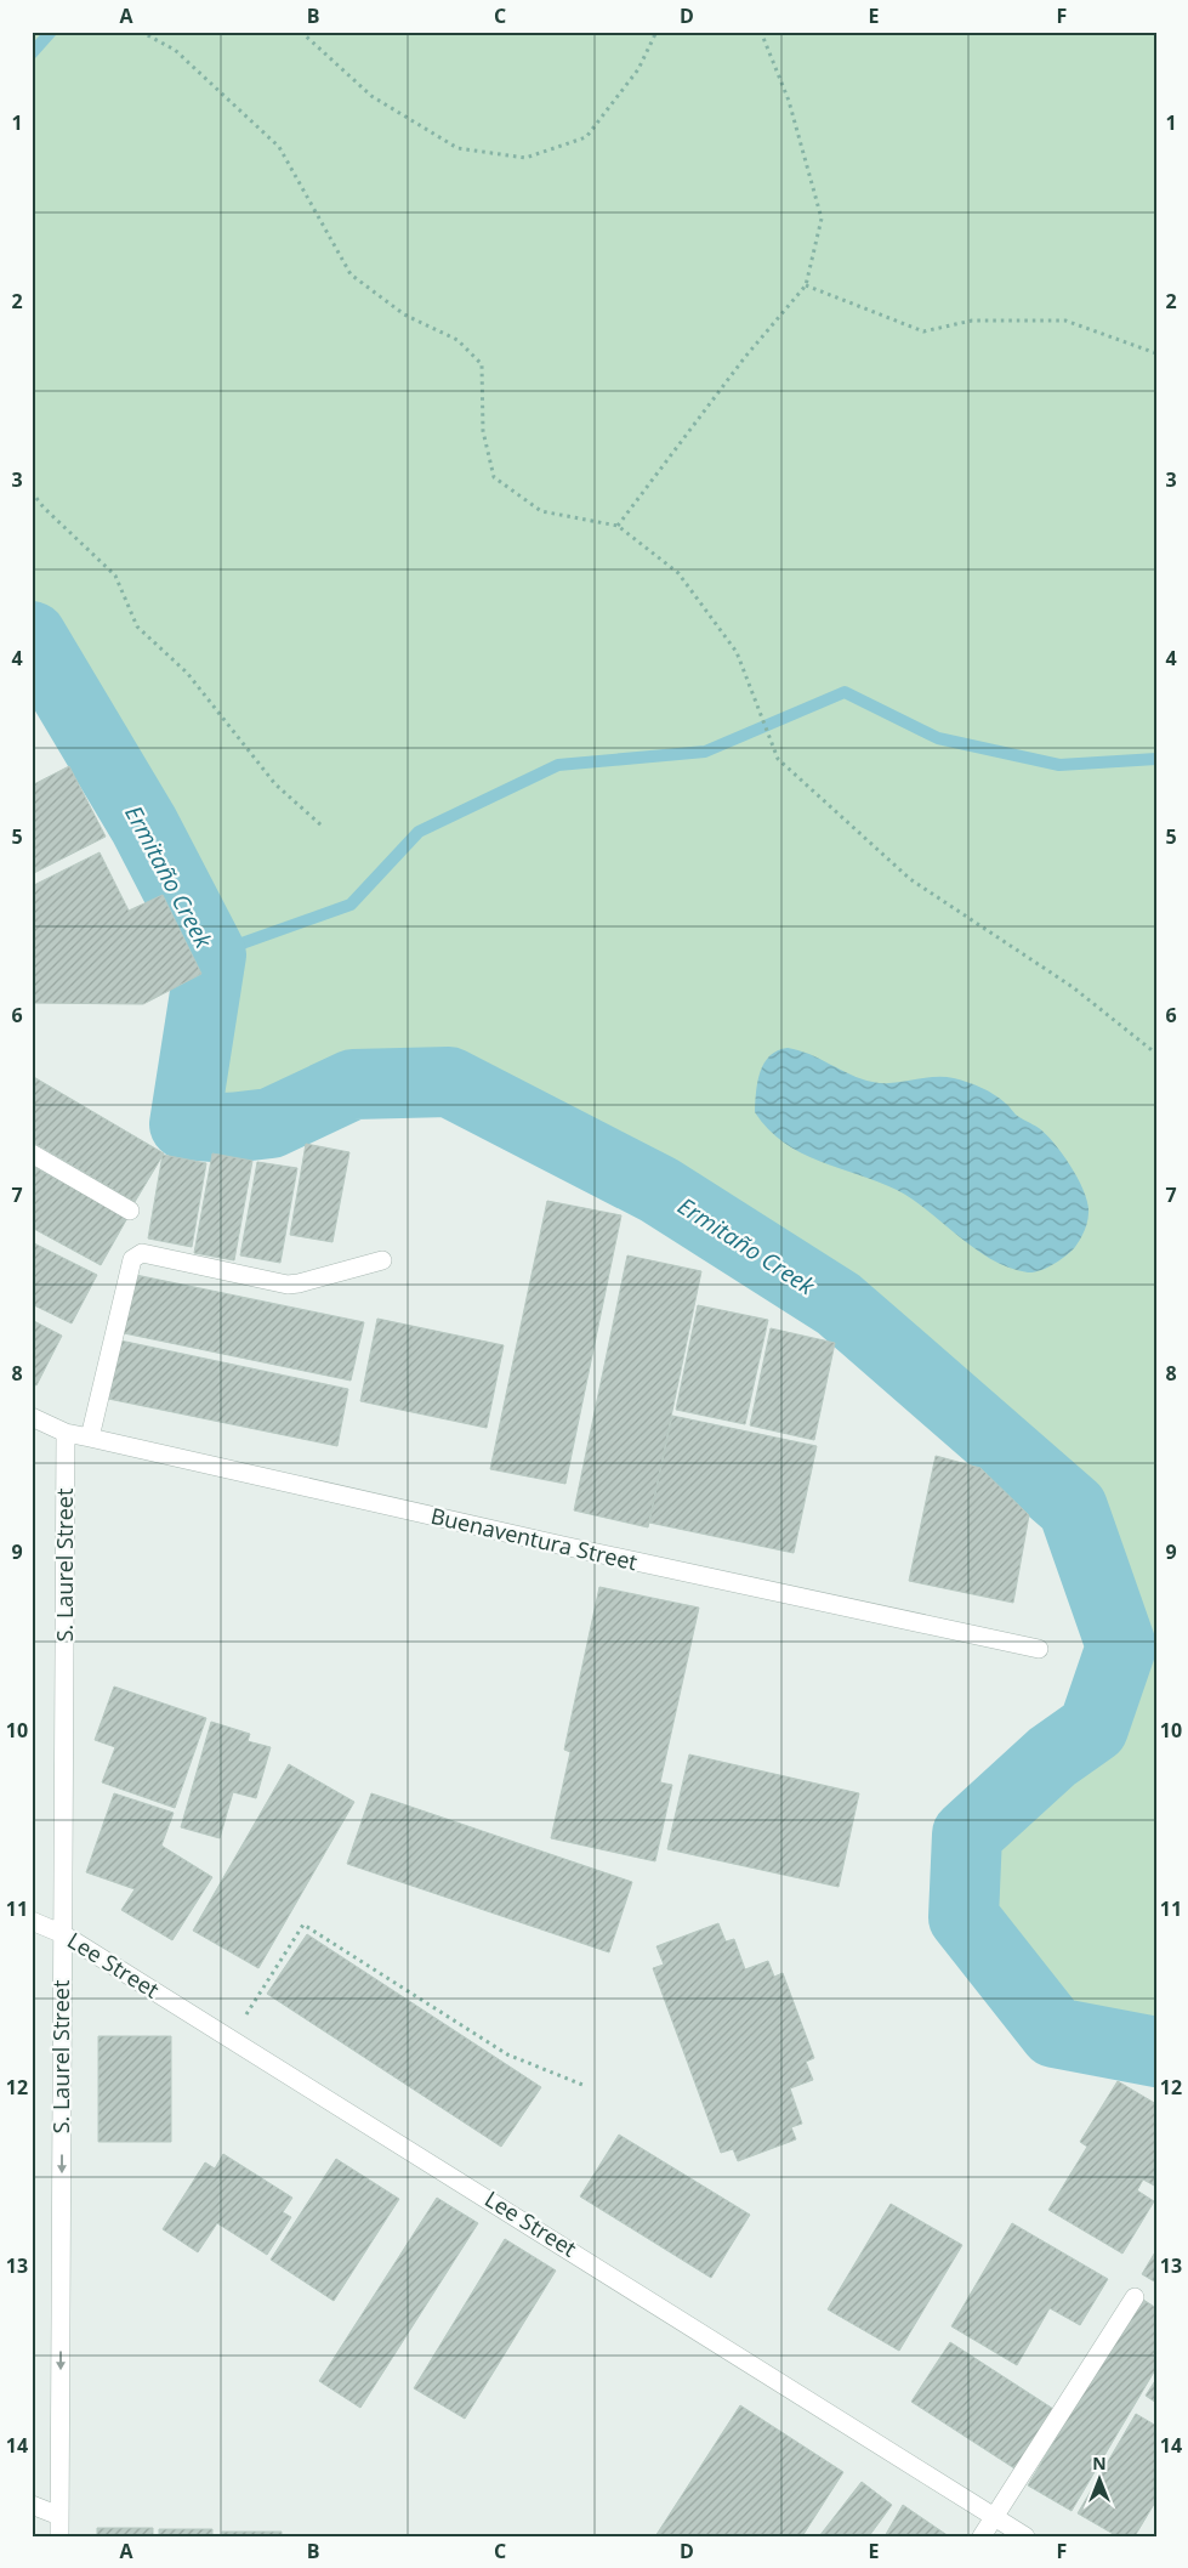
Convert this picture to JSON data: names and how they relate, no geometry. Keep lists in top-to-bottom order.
{
  "streets": {
    "street": ["Buenaventura Street", "S. Laurel Street", "Lee Street"]
  },
  "crossings": [
    ["Buenaventura Street", "S. Laurel Street"],
    ["S. Laurel Street", "Lee Street"]
  ],
  "one_way": ["S. Laurel Street"],
  "water": ["Ermitaño Creek"],
  "north": "top",
  "grid": {
    "columns": [
      "A",
      "B",
      "C",
      "D",
      "E",
      "F"
    ],
    "rows": [
      "1",
      "2",
      "3",
      "4",
      "5",
      "6",
      "7",
      "8",
      "9",
      "10",
      "11",
      "12",
      "13",
      "14"
    ]
  }
}
